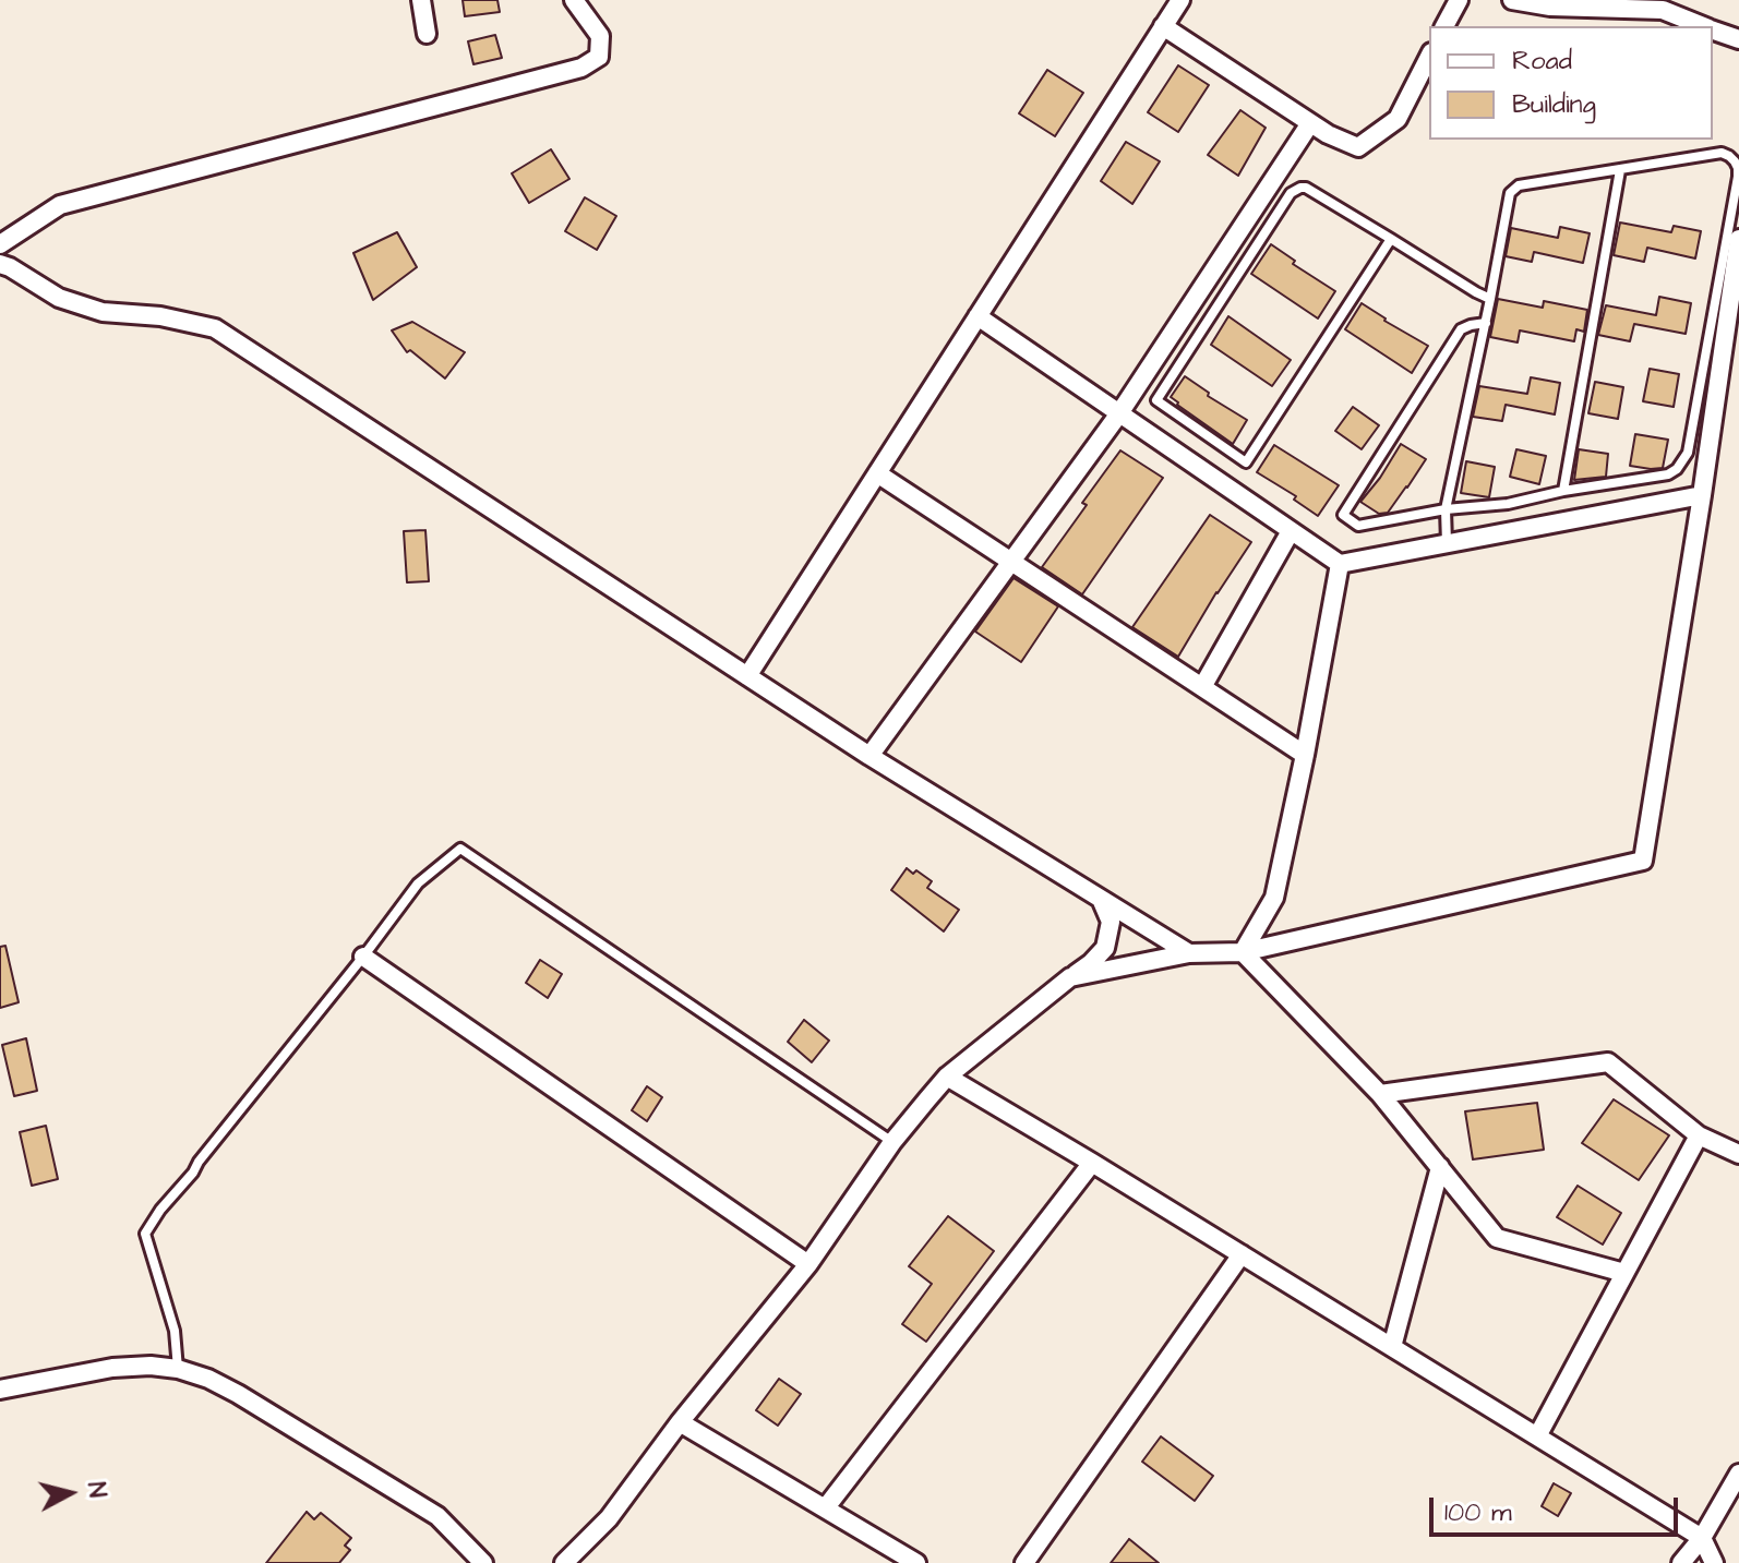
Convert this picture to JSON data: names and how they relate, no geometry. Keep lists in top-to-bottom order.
{
  "legend": ["Road", "Building"],
  "scale_bar": "100 m",
  "north": "right"
}
